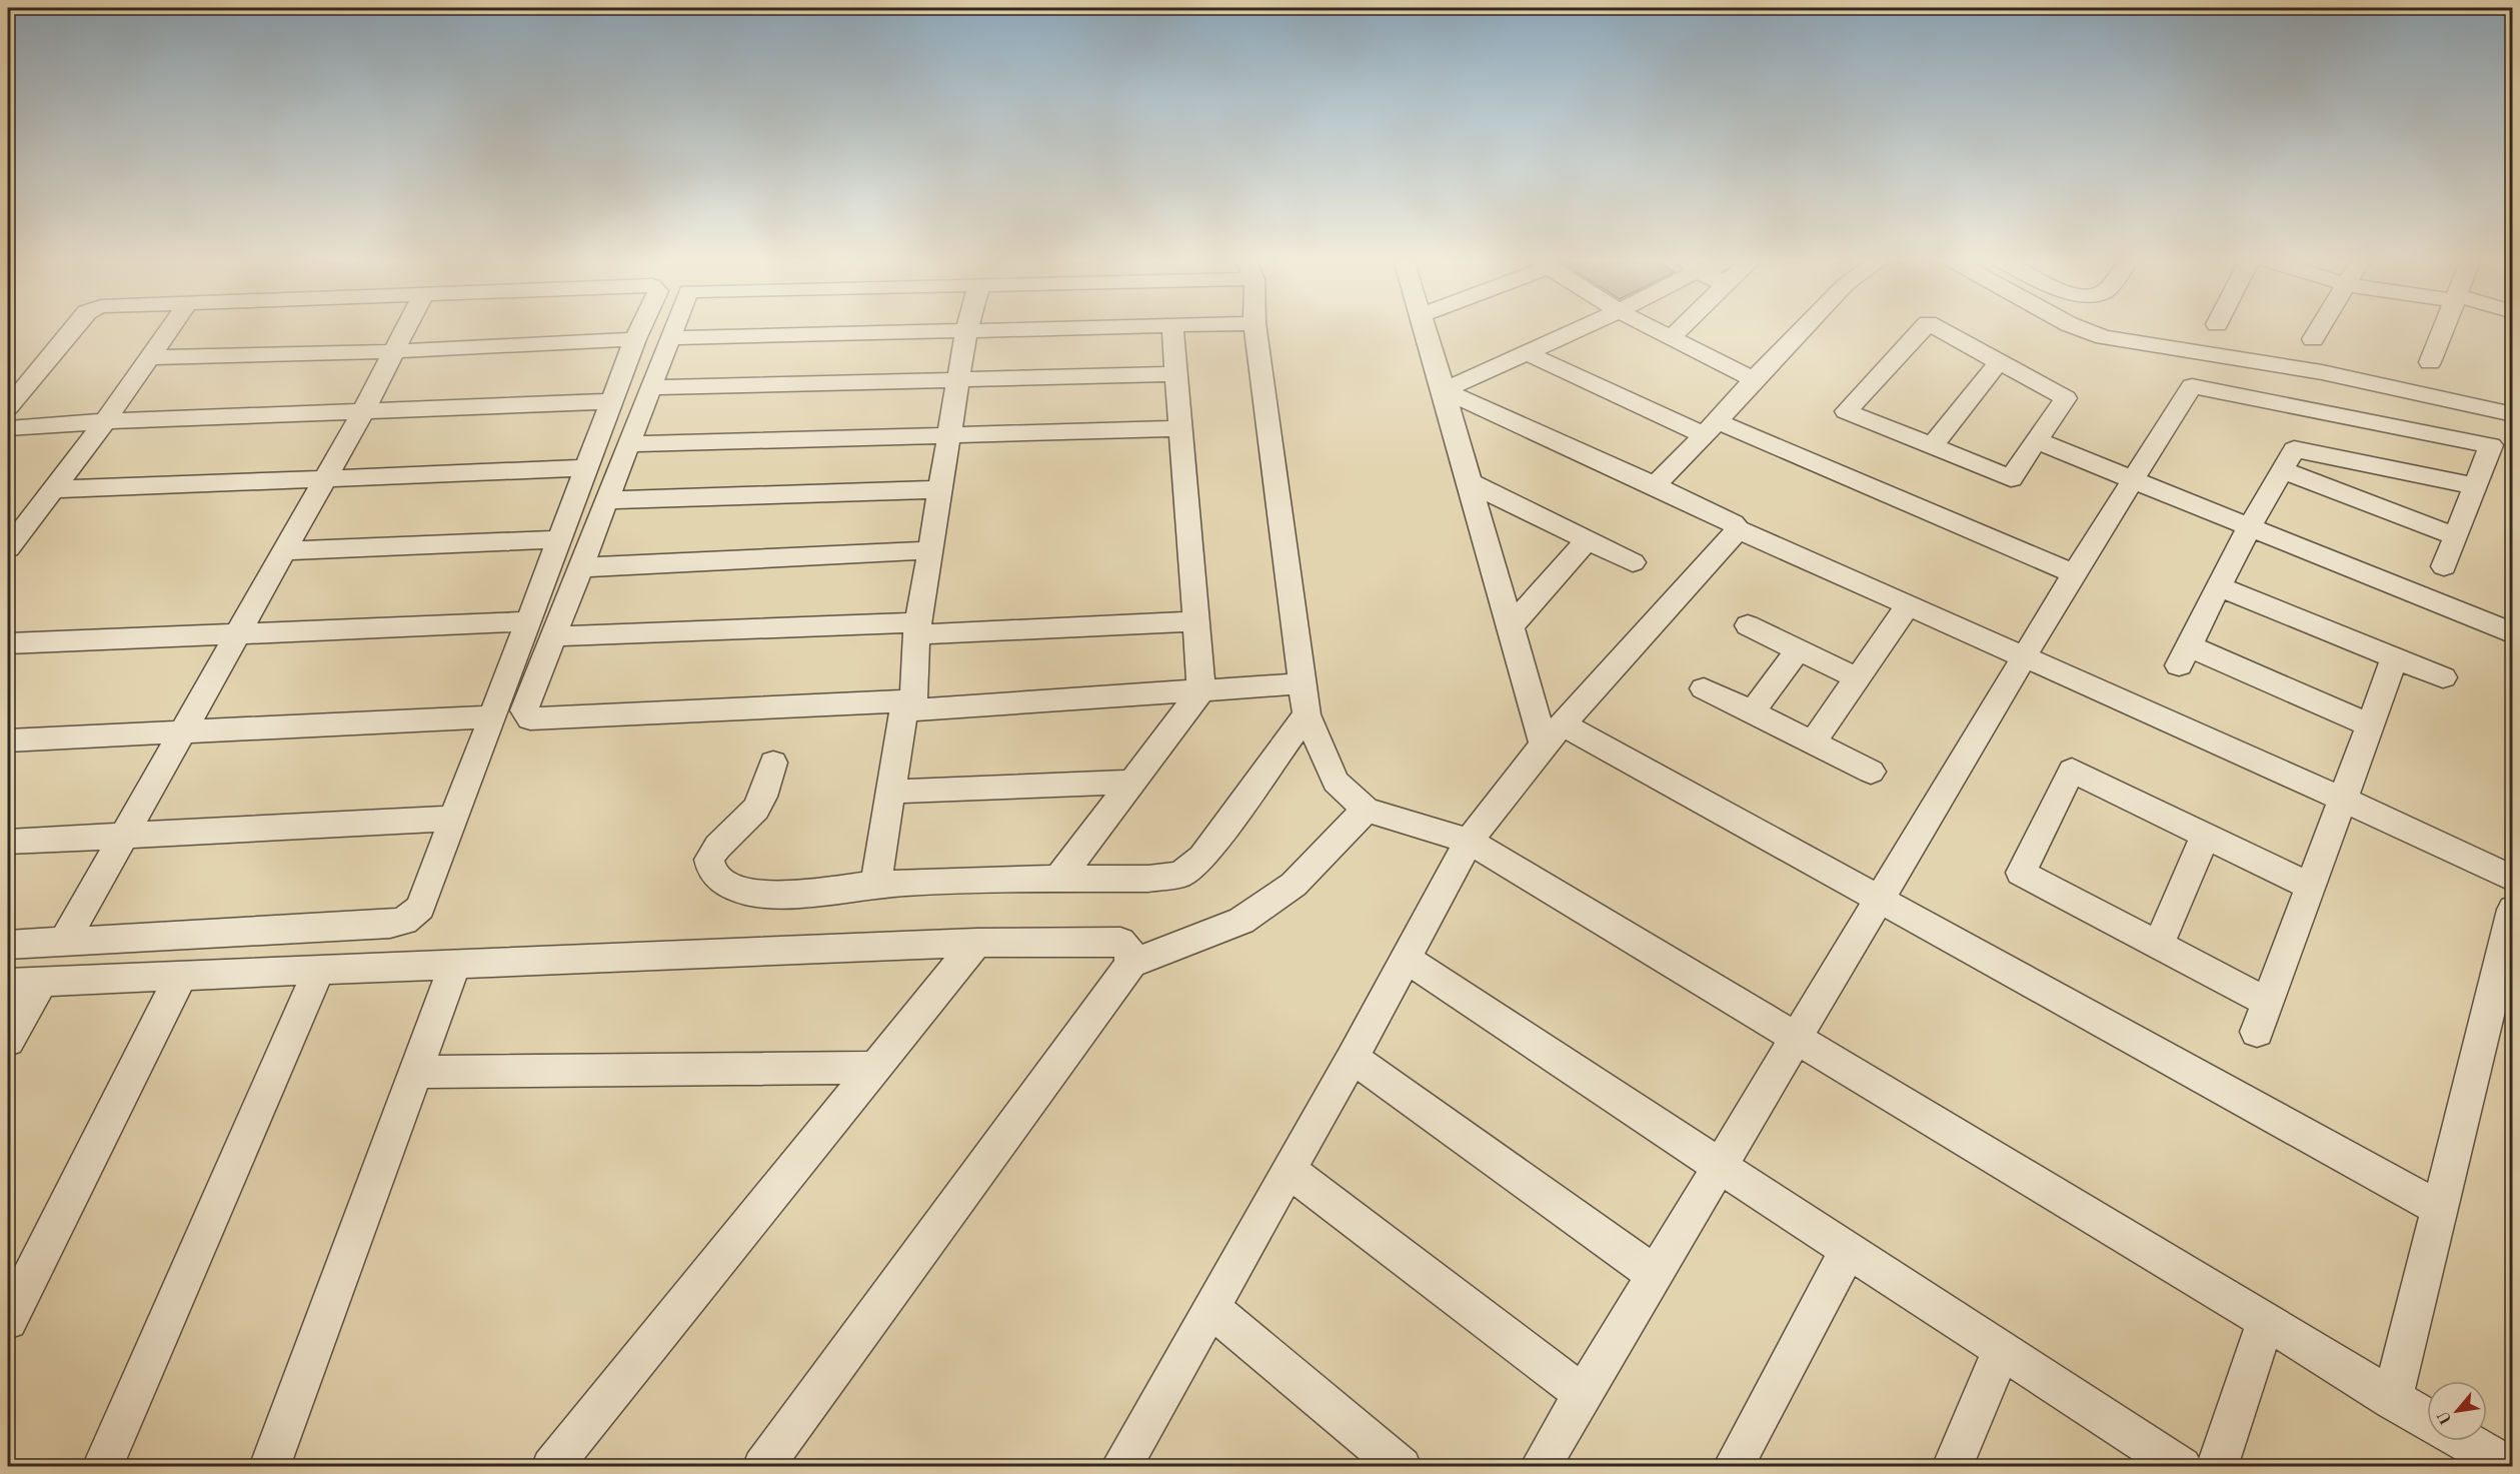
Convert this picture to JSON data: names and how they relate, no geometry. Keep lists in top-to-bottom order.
{
  "north": "bottom left"
}
